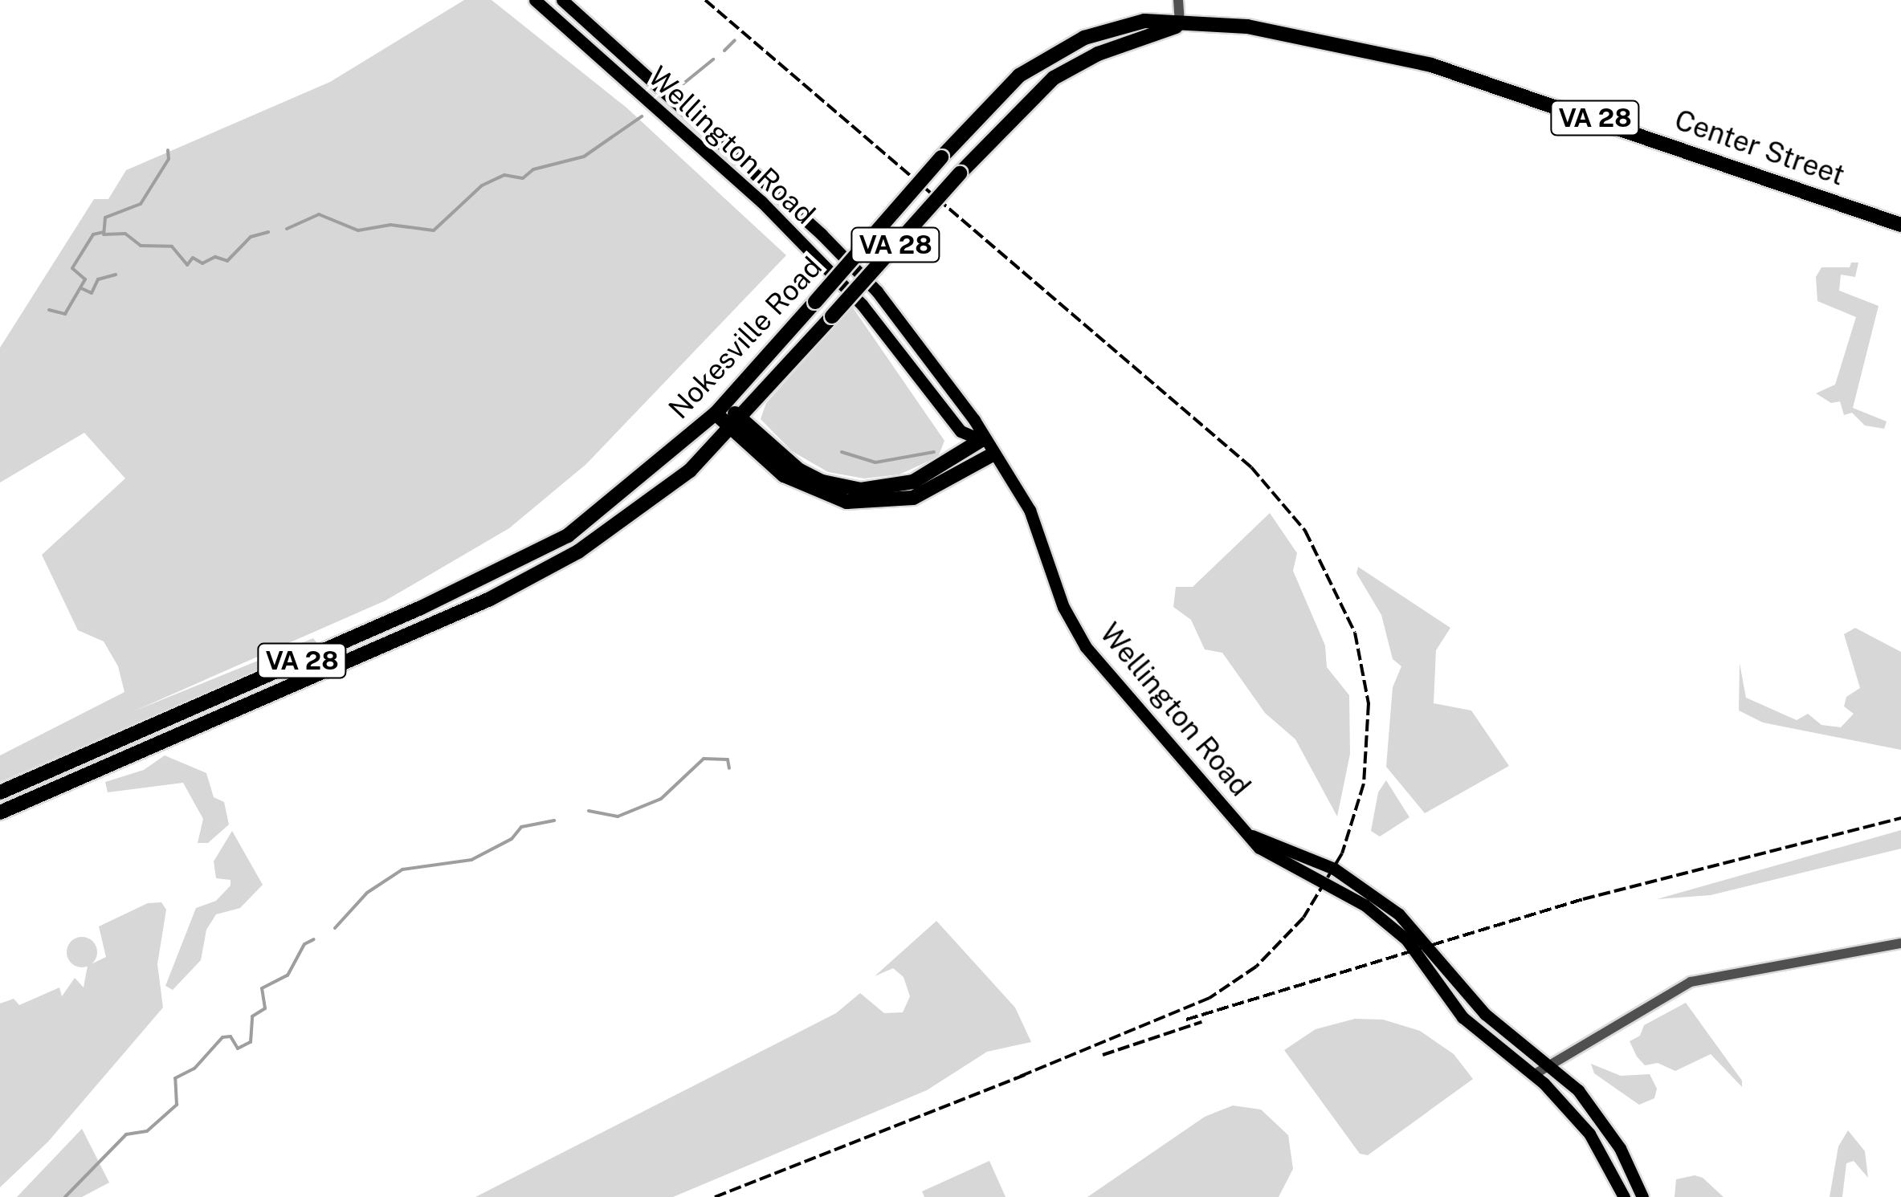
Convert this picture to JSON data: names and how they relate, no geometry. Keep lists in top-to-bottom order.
{
  "streets": {
    "highway": ["VA 28", "Center Street", "Nokesville Road"],
    "main road": ["Wellington Road"]
  },
  "crossings": [
    ["Center Street", "Nokesville Road"]
  ]
}
